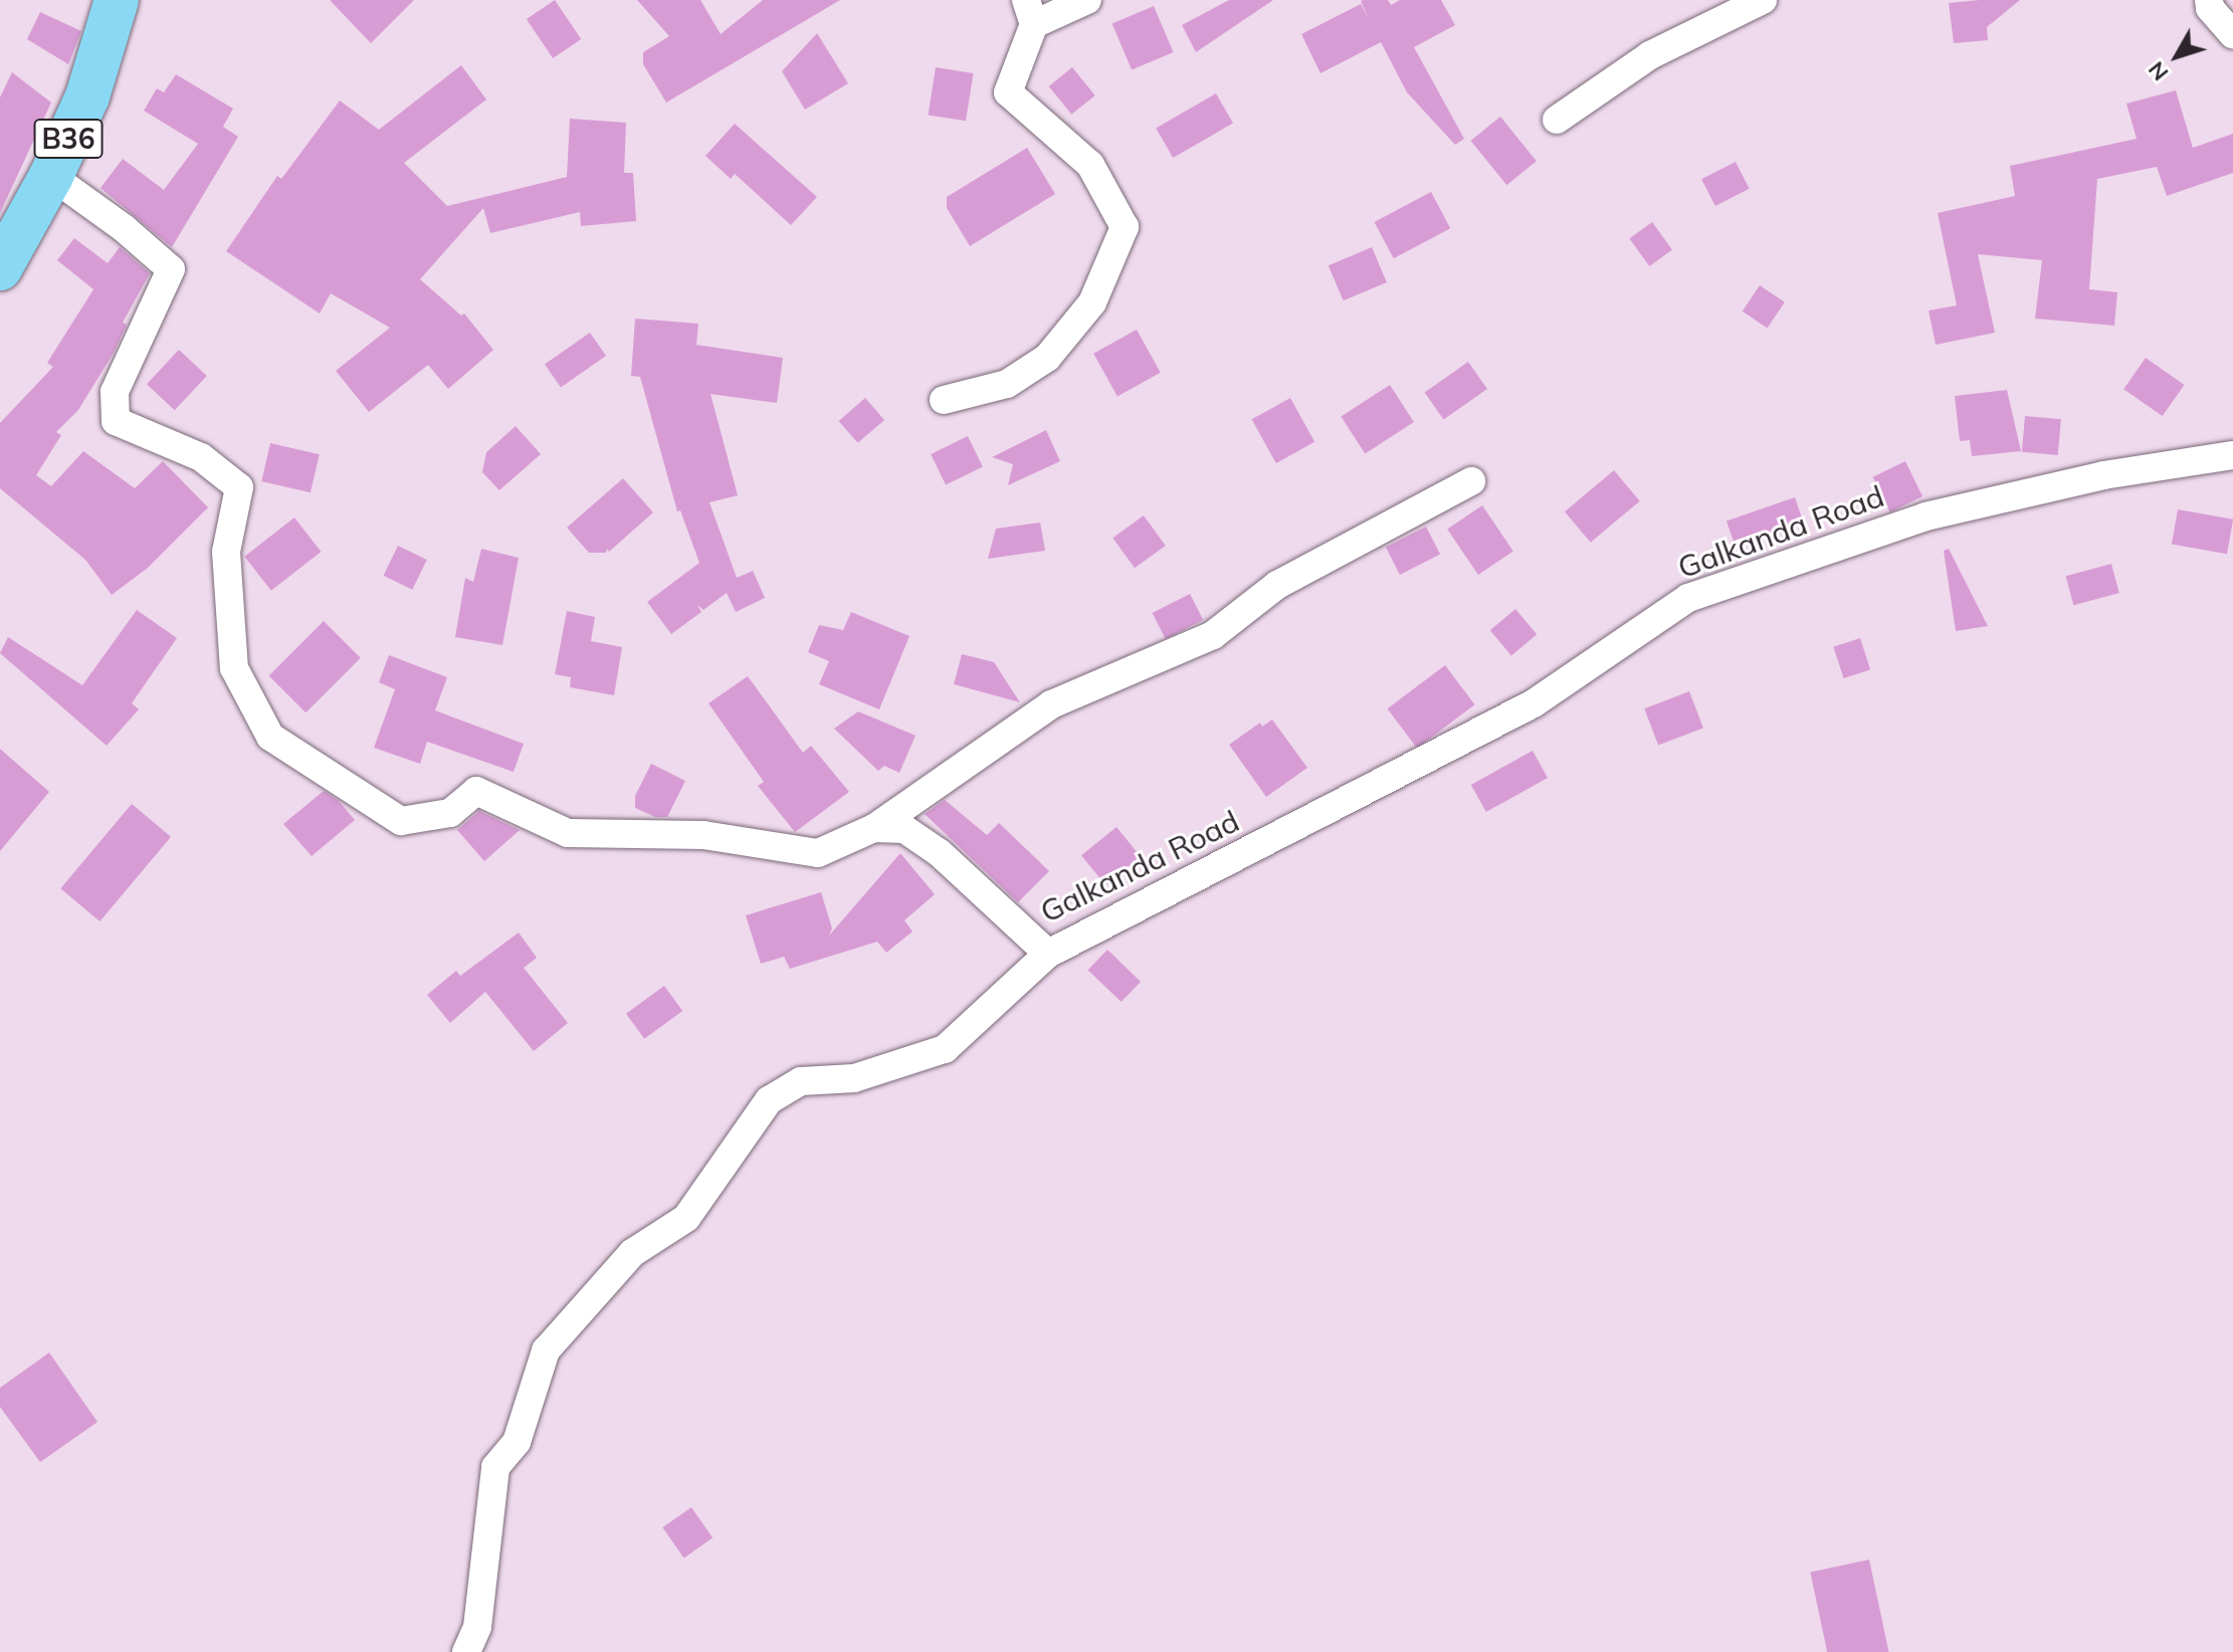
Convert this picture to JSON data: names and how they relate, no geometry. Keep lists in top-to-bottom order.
{
  "streets": {
    "main road": ["B36"],
    "street": ["Galkanda Road"]
  },
  "north": "bottom left"
}
